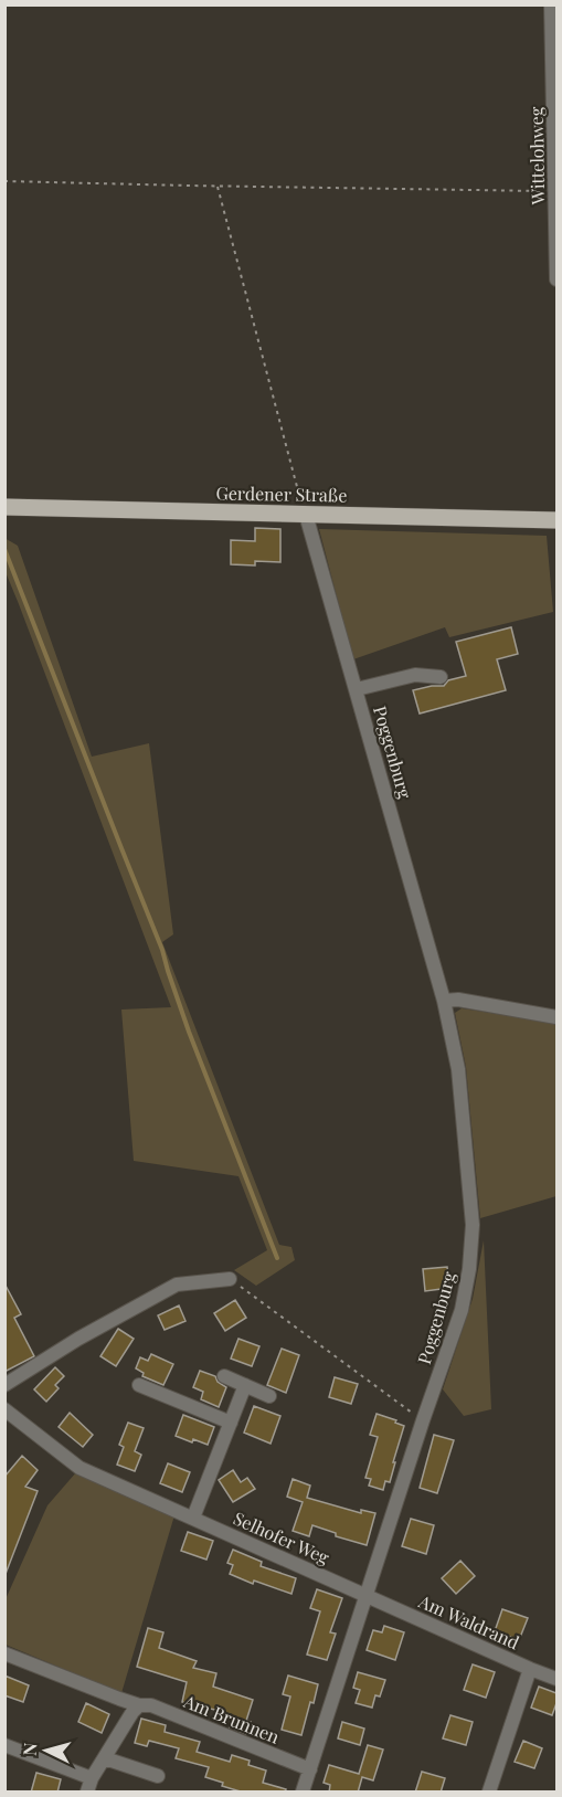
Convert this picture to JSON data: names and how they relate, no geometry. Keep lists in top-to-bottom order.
{
  "streets": {
    "main road": ["Gerdener Straße"],
    "street": [
      "Wittelohweg",
      "Poggenburg",
      "Selhofer Weg",
      "Am Waldrand",
      "Am Brunnen"
    ]
  },
  "crossings": [
    ["Gerdener Straße", "Poggenburg"],
    ["Poggenburg", "Selhofer Weg"],
    ["Poggenburg", "Am Waldrand"],
    ["Selhofer Weg", "Am Waldrand"]
  ],
  "north": "left"
}
